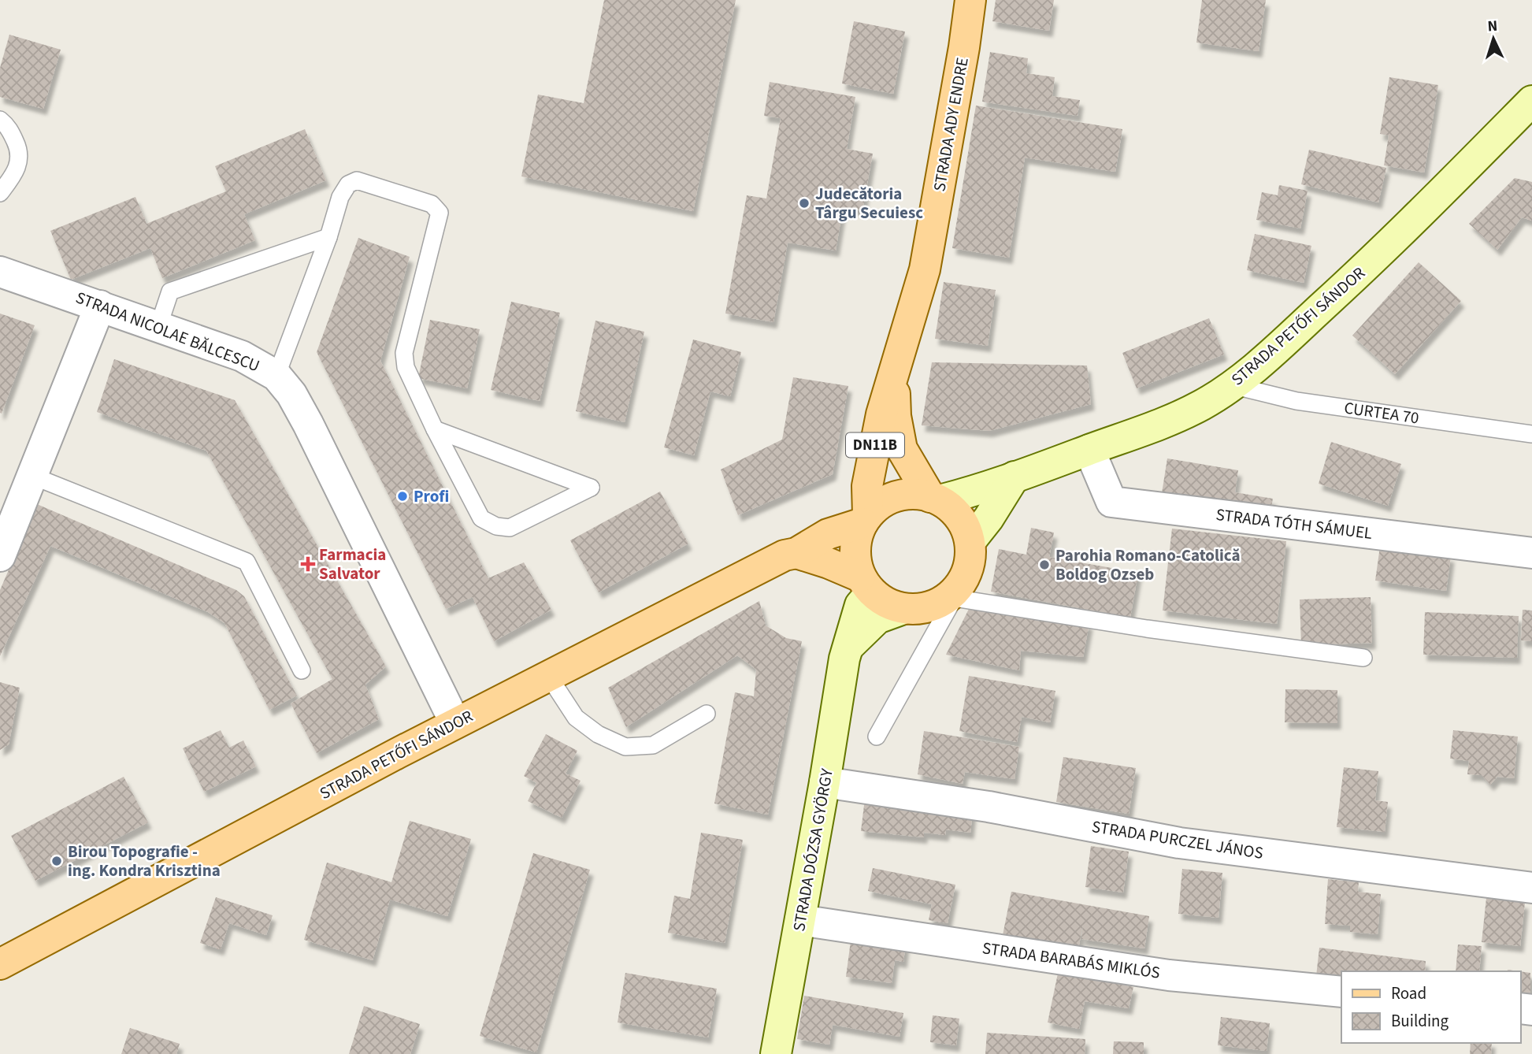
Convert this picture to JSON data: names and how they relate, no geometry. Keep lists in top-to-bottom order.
{
  "streets": {
    "main road": [
      "STRADA ADY ENDRE",
      "STRADA PETŐFI SÁNDOR",
      "DN11B",
      "STRADA DÓZSA GYÖRGY"
    ],
    "street": [
      "STRADA NICOLAE BĂLCESCU",
      "STRADA TÓTH SÁMUEL",
      "STRADA PURCZEL JÁNOS",
      "STRADA BARABÁS MIKLÓS"
    ],
    "lane": ["CURTEA 70"]
  },
  "crossings": [
    ["STRADA ADY ENDRE", "STRADA PETŐFI SÁNDOR"],
    ["STRADA ADY ENDRE", "STRADA DÓZSA GYÖRGY"],
    ["STRADA PETŐFI SÁNDOR", "STRADA NICOLAE BĂLCESCU"],
    ["STRADA PETŐFI SÁNDOR", "CURTEA 70"],
    ["STRADA PETŐFI SÁNDOR", "STRADA TÓTH SÁMUEL"],
    ["STRADA PETŐFI SÁNDOR", "STRADA DÓZSA GYÖRGY"],
    ["STRADA PURCZEL JÁNOS", "STRADA DÓZSA GYÖRGY"],
    ["STRADA DÓZSA GYÖRGY", "STRADA BARABÁS MIKLÓS"]
  ],
  "places": {
    "other": [
      "Judecătoria Târgu Secuiesc",
      "Profi",
      "Parohia Romano-Catolică Boldog Ozseb",
      "Birou Topografie - ing. Kondra Krisztina"
    ],
    "health": ["Farmacia Salvator"]
  },
  "legend": ["Road", "Building"],
  "north": "top"
}
